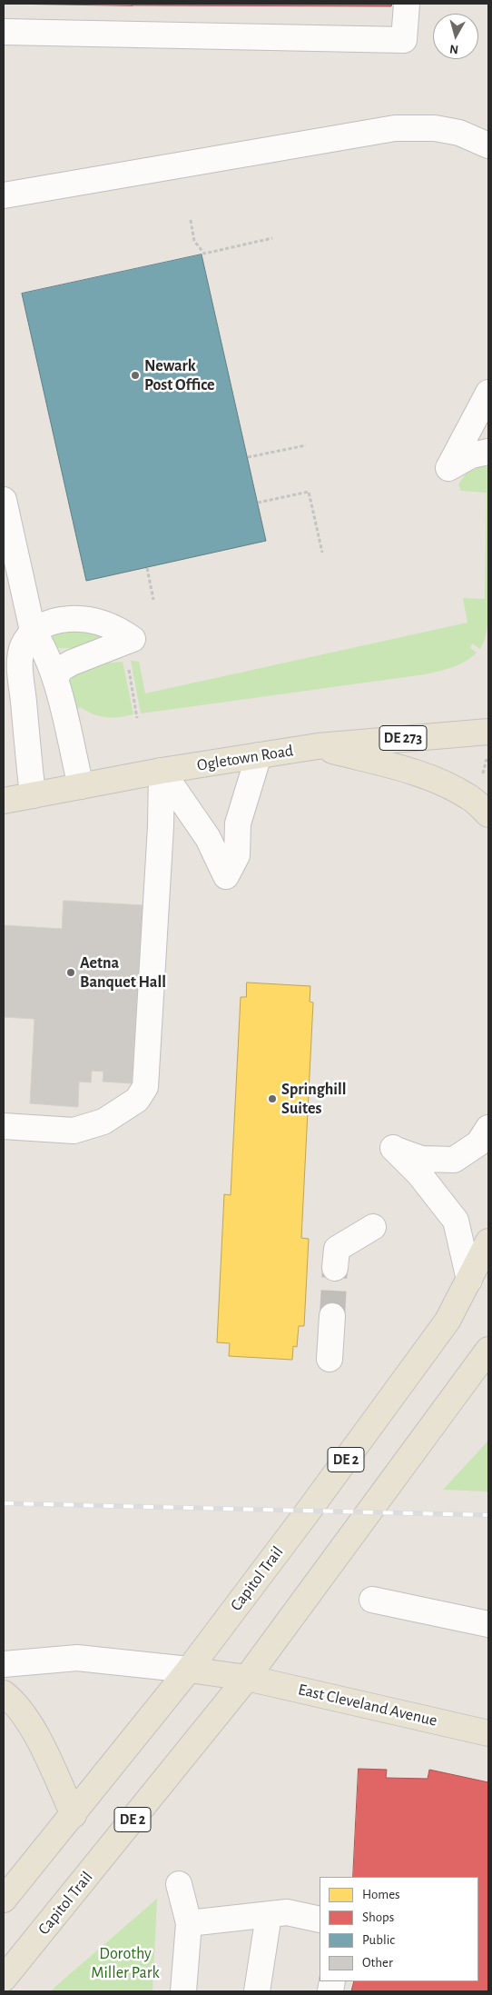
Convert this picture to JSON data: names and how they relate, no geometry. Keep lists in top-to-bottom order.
{
  "streets": {
    "main road": [
      "DE 273",
      "Ogletown Road",
      "DE 2",
      "Capitol Trail",
      "East Cleveland Avenue"
    ]
  },
  "crossings": [
    ["Capitol Trail", "East Cleveland Avenue"]
  ],
  "parks": ["Dorothy Miller Park"],
  "places": ["Newark Post Office", "Aetna Banquet Hall", "Springhill Suites"],
  "legend": [
    "Homes",
    "Shops",
    "Public",
    "Other"
  ],
  "north": "bottom"
}
